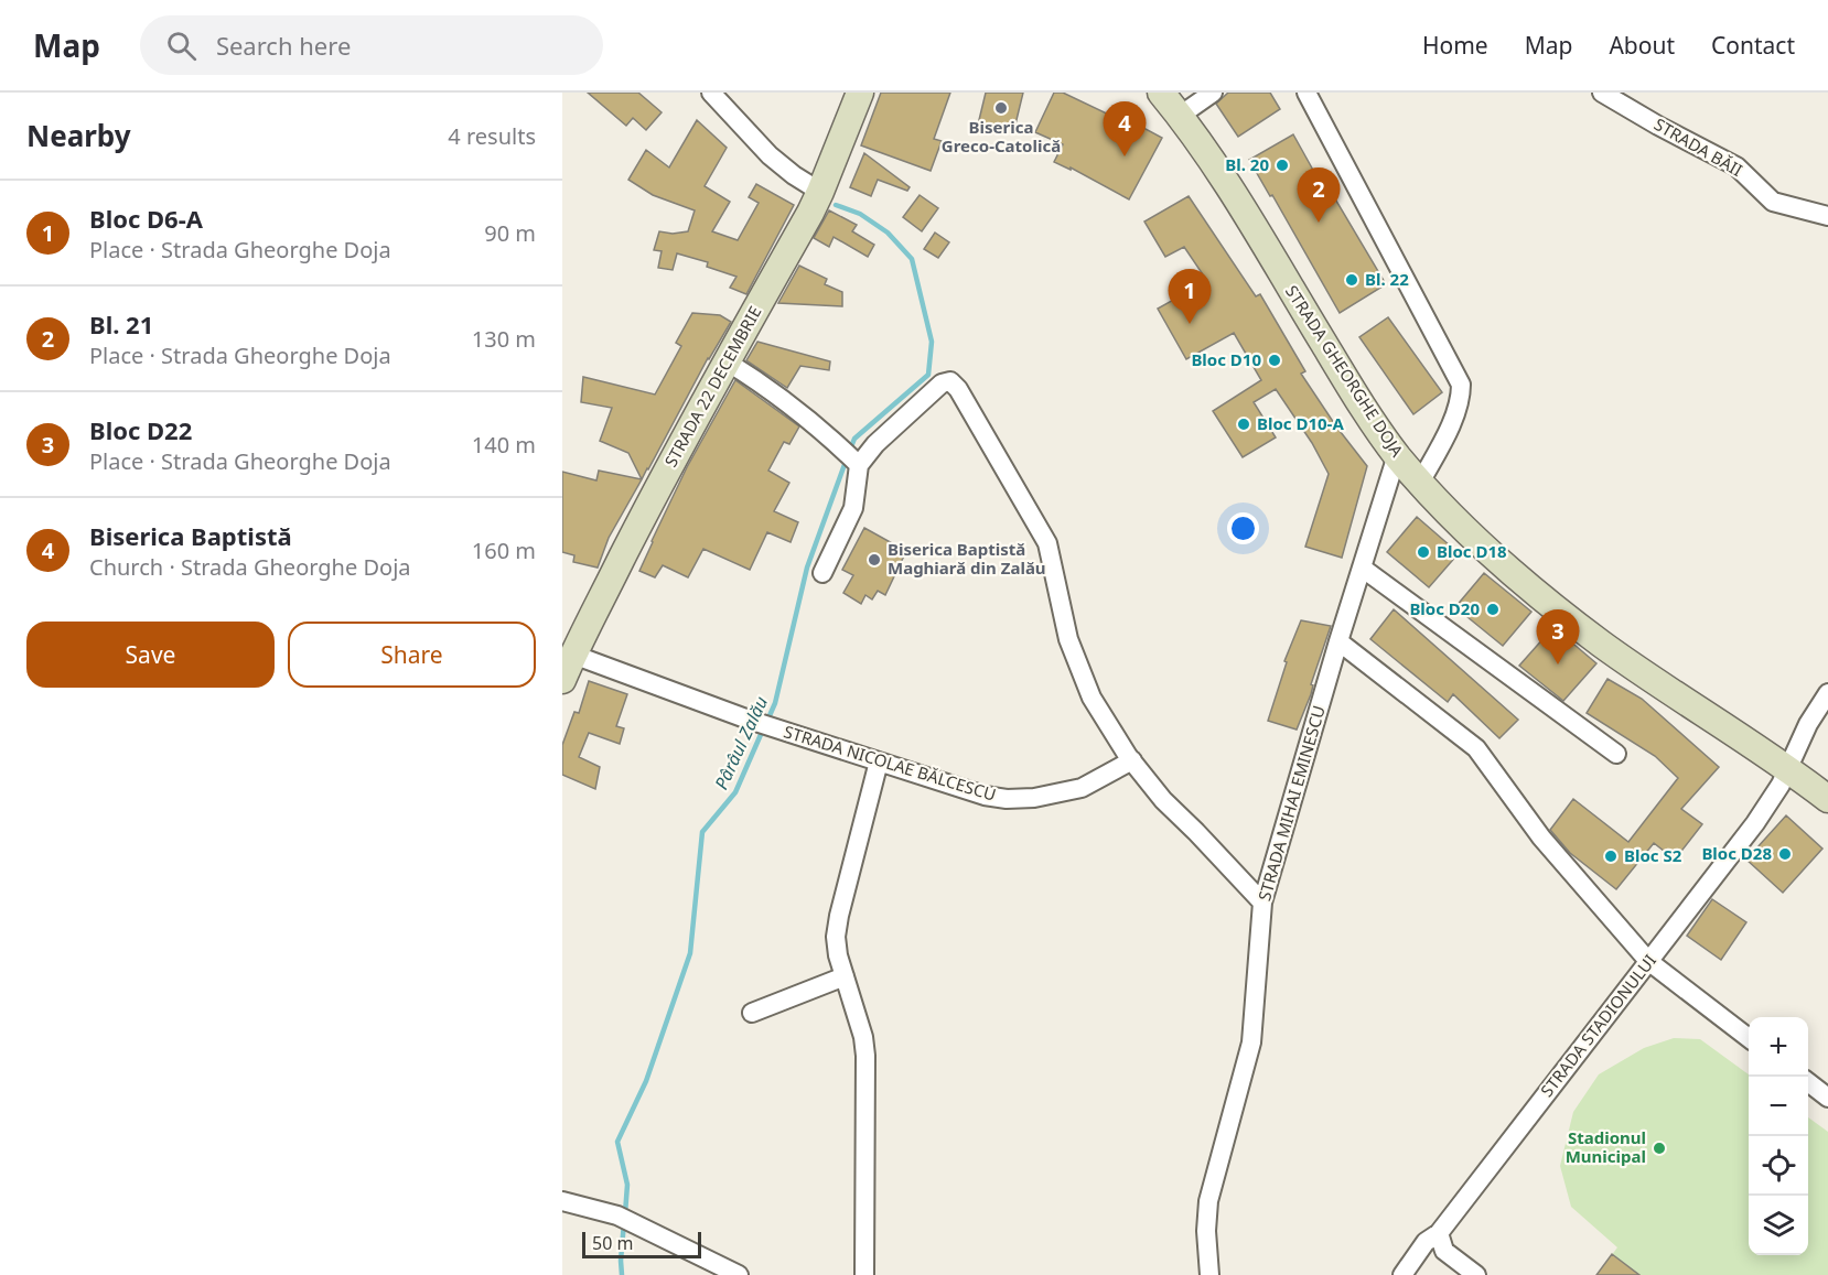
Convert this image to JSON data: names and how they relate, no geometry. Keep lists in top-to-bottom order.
{
  "streets": {
    "main road": ["STRADA GHEORGHE DOJA", "STRADA 22 DECEMBRIE"],
    "street": [
      "STRADA BĂII",
      "STRADA NICOLAE BĂLCESCU",
      "STRADA MIHAI EMINESCU",
      "STRADA STADIONULUI"
    ]
  },
  "crossings": [
    ["STRADA GHEORGHE DOJA", "STRADA MIHAI EMINESCU"],
    ["STRADA GHEORGHE DOJA", "STRADA STADIONULUI"],
    ["STRADA 22 DECEMBRIE", "STRADA NICOLAE BĂLCESCU"]
  ],
  "water": ["Pârâul Zalău"],
  "places": [
    "Biserica Greco-Catolică",
    "Bl. 20",
    "Bl. 22",
    "Bloc D10",
    "Bloc D10-A",
    "Bloc D18",
    "Biserica Baptistă Maghiară din Zalău",
    "Bloc D20",
    "Bloc D28",
    "Bloc S2",
    "Stadionul Municipal"
  ],
  "scale_bar": "50 m",
  "page": {
    "header": "Map",
    "search": "Search here",
    "nav": [
      "Home",
      "Map",
      "About",
      "Contact"
    ],
    "heading": ["Nearby", "4 results"],
    "pins": [
      "4",
      "2",
      "1",
      "3"
    ],
    "list": [
      {
        "mark": "1",
        "name": "Bloc D6-A",
        "note": "Place · Strada Gheorghe Doja",
        "value": "90 m"
      },
      {
        "mark": "2",
        "name": "Bl. 21",
        "note": "Place · Strada Gheorghe Doja",
        "value": "130 m"
      },
      {
        "mark": "3",
        "name": "Bloc D22",
        "note": "Place · Strada Gheorghe Doja",
        "value": "140 m"
      },
      {
        "mark": "4",
        "name": "Biserica Baptistă",
        "note": "Church · Strada Gheorghe Doja",
        "value": "160 m"
      }
    ],
    "buttons": ["Save", "Share"],
    "map_buttons": ["+", "−"],
    "scale": "50 m"
  }
}
